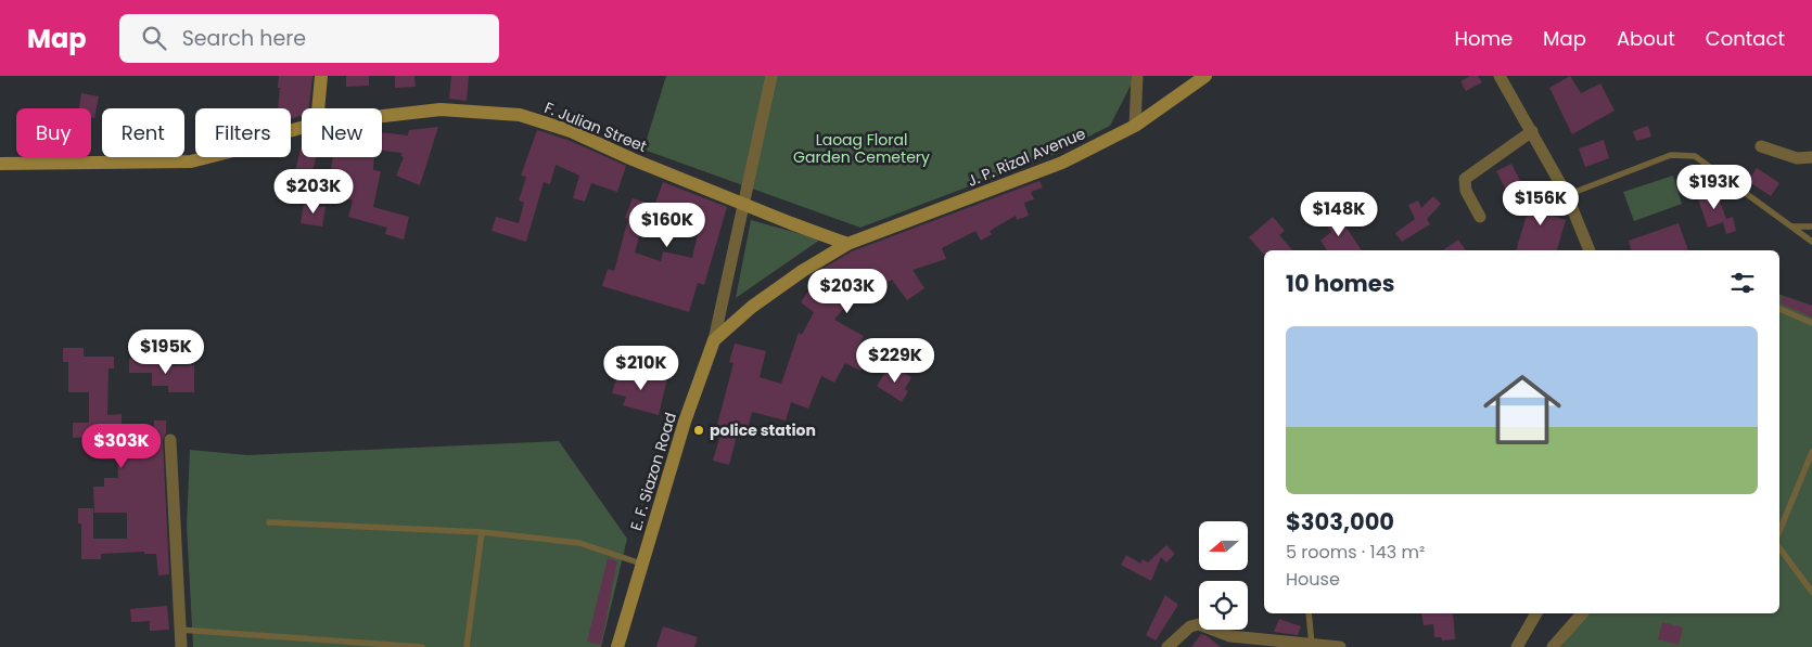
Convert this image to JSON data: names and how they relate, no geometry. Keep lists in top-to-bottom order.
{
  "streets": {
    "main road": ["F. Julian Street", "J. P. Rizal Avenue", "E. F. Siazon Road"]
  },
  "crossings": [
    ["F. Julian Street", "J. P. Rizal Avenue"],
    ["F. Julian Street", "E. F. Siazon Road"],
    ["J. P. Rizal Avenue", "E. F. Siazon Road"]
  ],
  "parks": ["Laoag Floral Garden Cemetery"],
  "places": ["police station"],
  "north": "left",
  "page": {
    "header": "Map",
    "search": "Search here",
    "nav": [
      "Home",
      "Map",
      "About",
      "Contact"
    ],
    "chip": [
      "Buy",
      "Rent",
      "Filters",
      "New"
    ],
    "price": [
      "$193K",
      "$203K",
      "$156K",
      "$148K",
      "$160K",
      "$203K",
      "$195K",
      "$229K",
      "$210K",
      "$303K"
    ],
    "heading": "10 homes",
    "list": [
      {
        "name": "$303,000",
        "note": "5 rooms · 143 m² · House"
      }
    ]
  }
}
